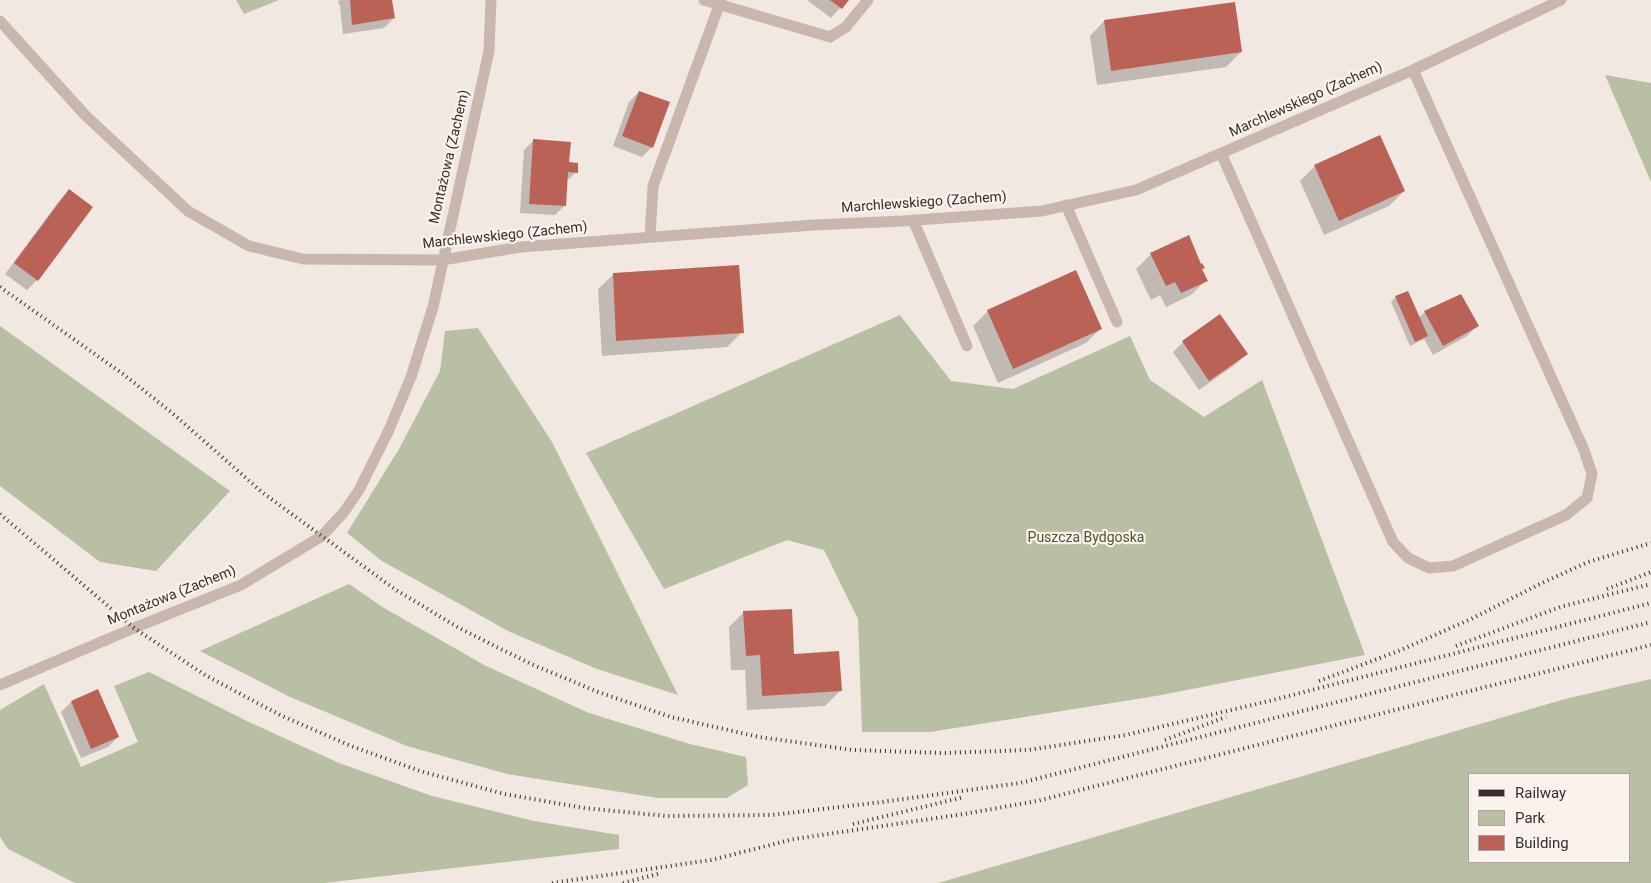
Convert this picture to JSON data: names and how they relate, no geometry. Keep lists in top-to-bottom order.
{
  "streets": {
    "lane": ["Marchlewskiego (Zachem)", "Montażowa (Zachem)"]
  },
  "crossings": [
    ["Marchlewskiego (Zachem)", "Montażowa (Zachem)"]
  ],
  "parks": ["Puszcza Bydgoska"],
  "legend": ["Railway", "Park", "Building"]
}
